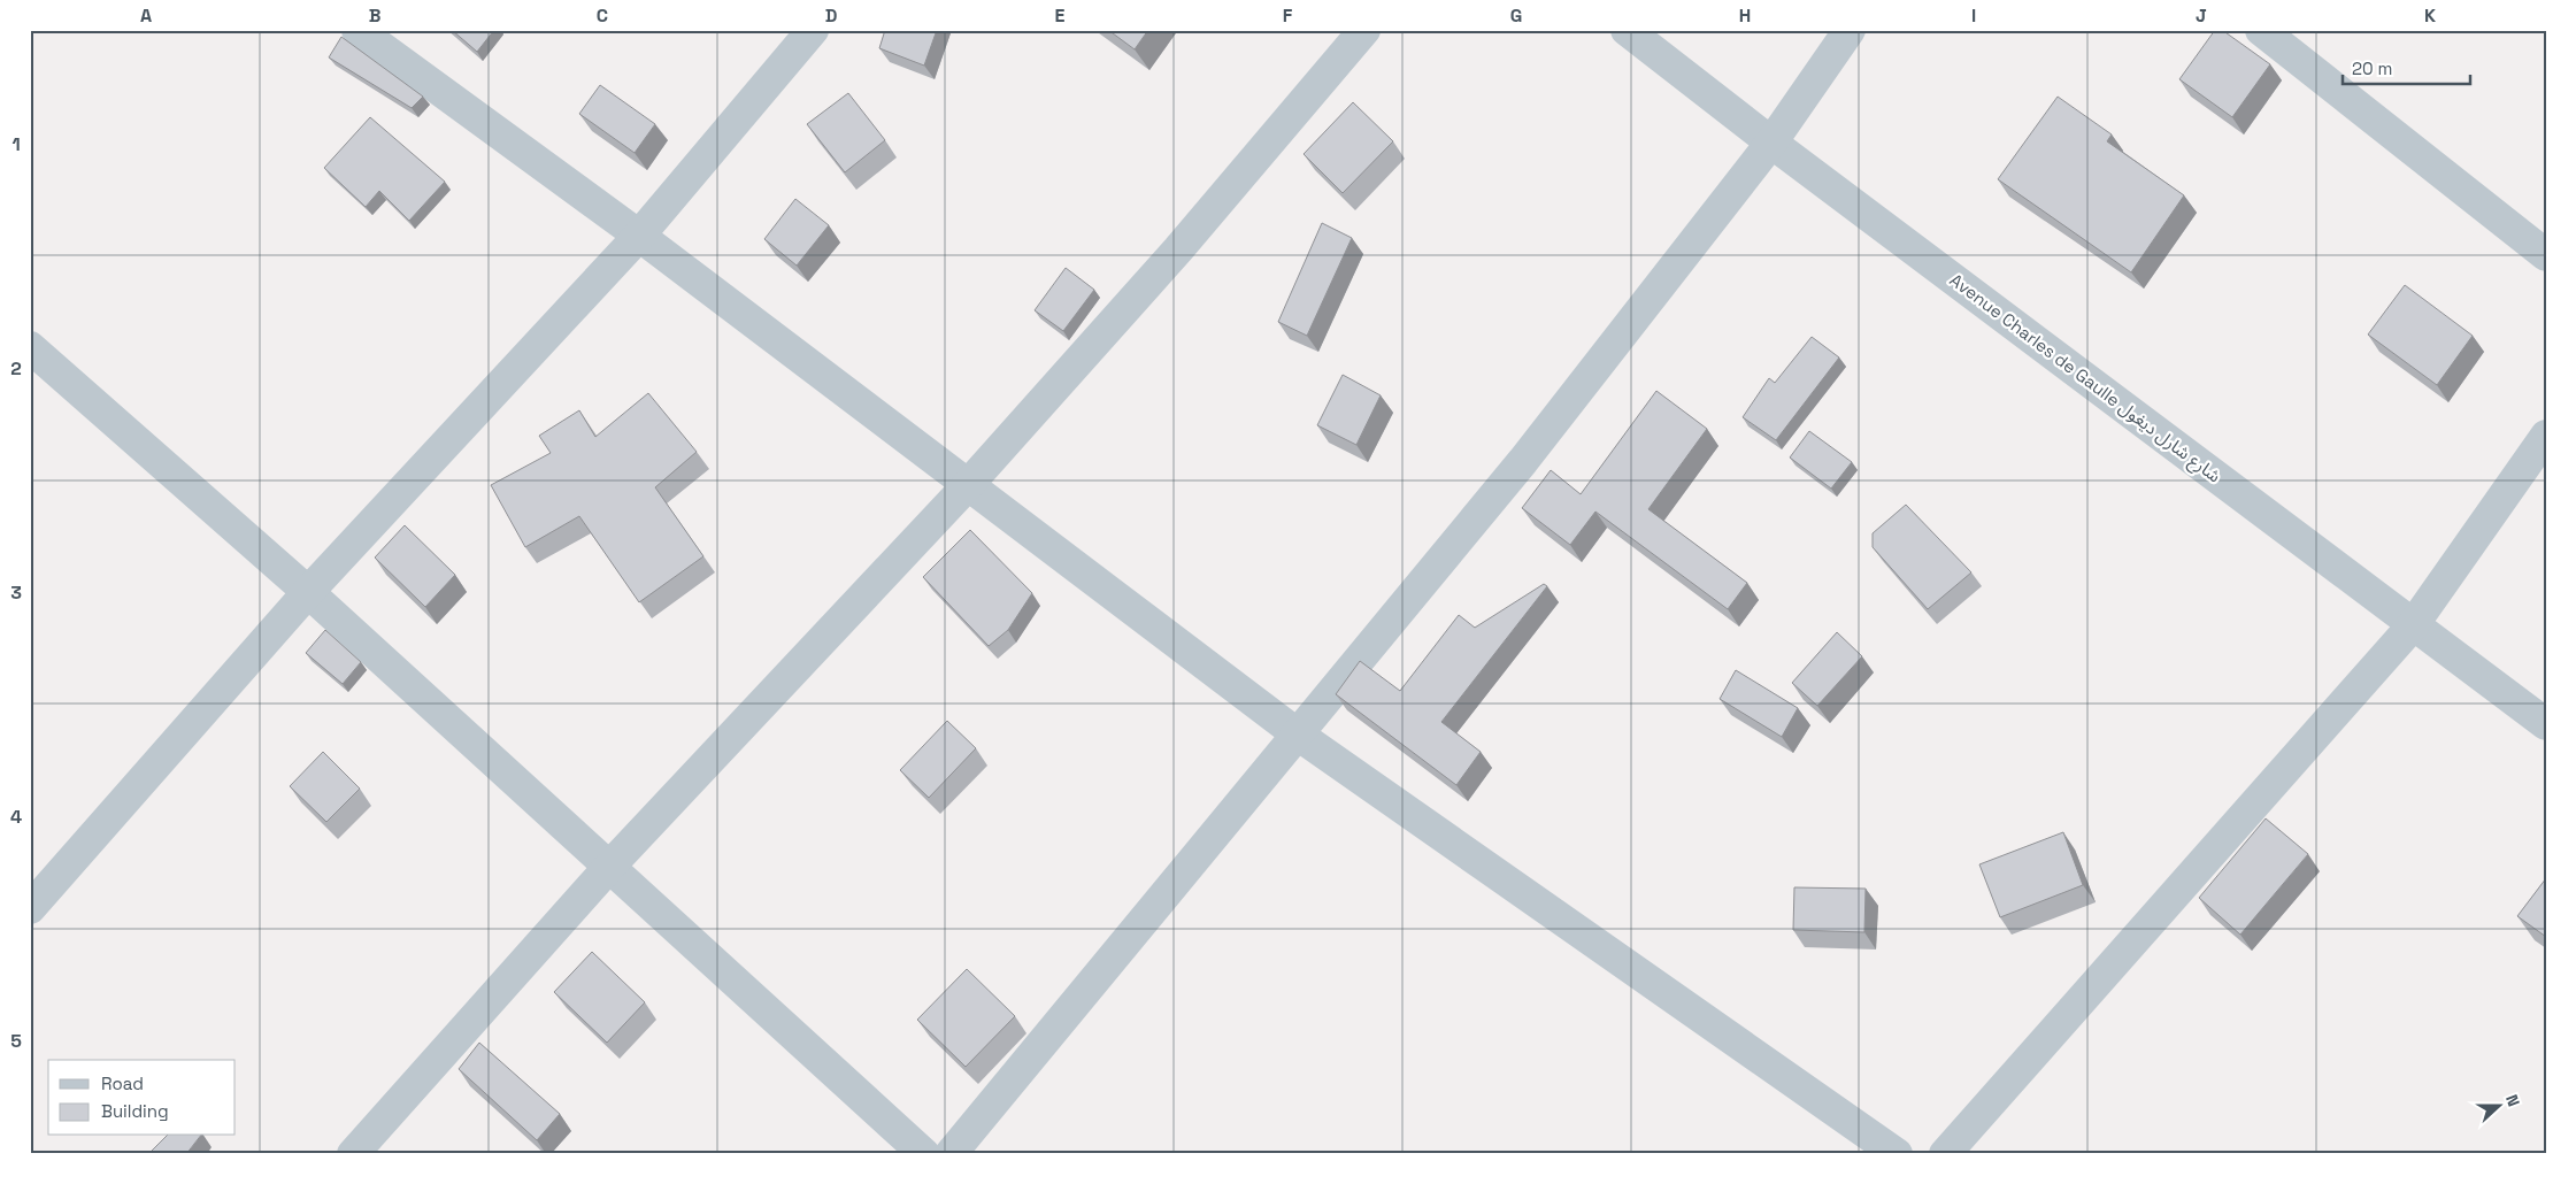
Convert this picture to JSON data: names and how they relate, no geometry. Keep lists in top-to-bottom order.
{
  "streets": {
    "street": ["Avenue Charles de Gaulle شارع شارل ديغول"]
  },
  "legend": ["Road", "Building"],
  "scale_bar": "20 m",
  "north": "right",
  "grid": {
    "columns": [
      "A",
      "B",
      "C",
      "D",
      "E",
      "F",
      "G",
      "H",
      "I",
      "J",
      "K"
    ],
    "rows": [
      "1",
      "2",
      "3",
      "4",
      "5"
    ]
  }
}
